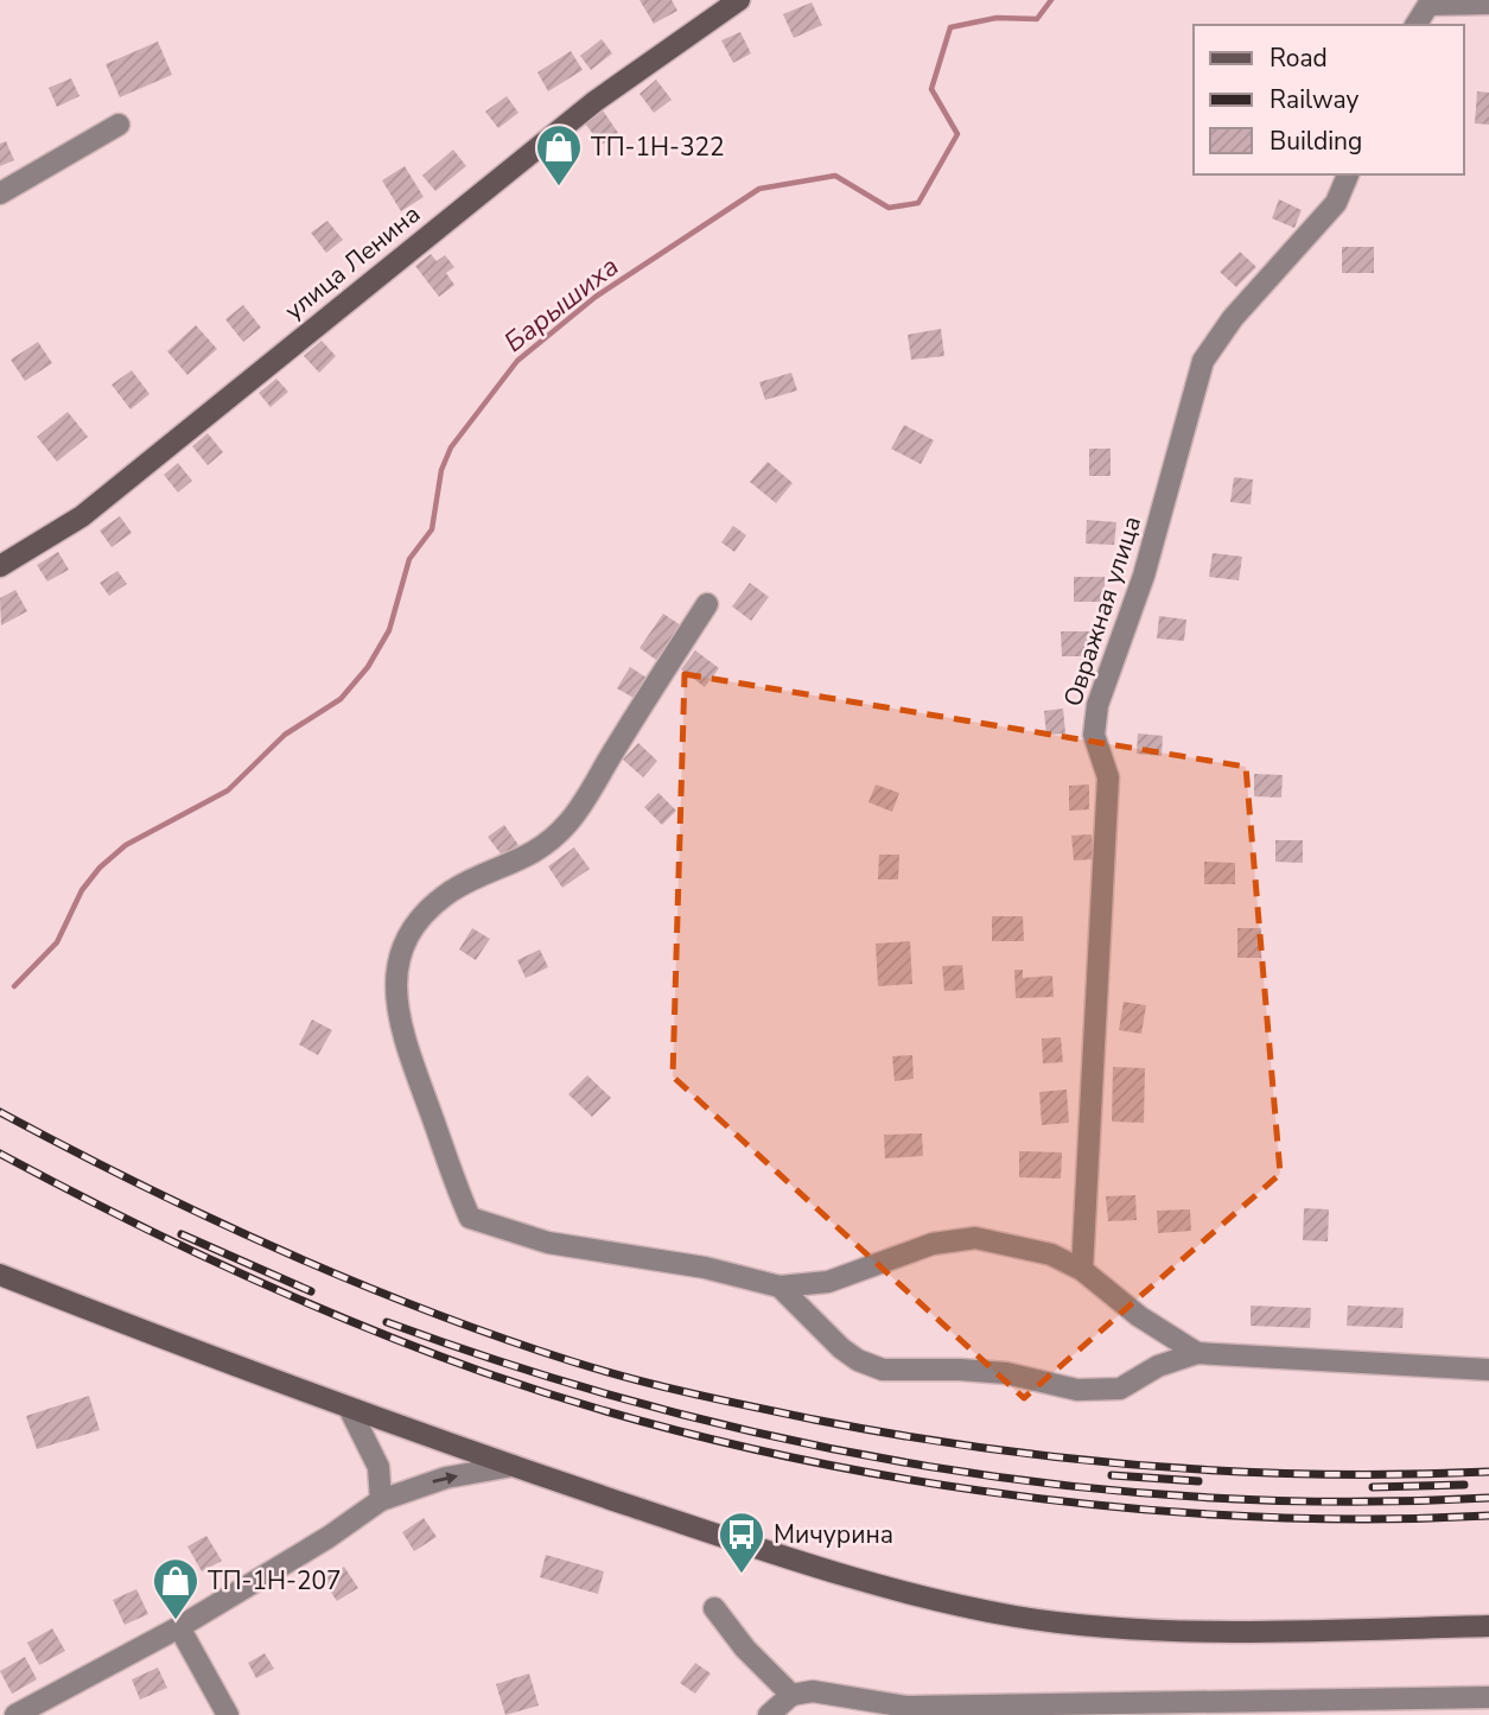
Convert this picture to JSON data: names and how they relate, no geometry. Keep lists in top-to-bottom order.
{
  "streets": {
    "main road": ["улица Ленина"],
    "street": ["Овражная улица"]
  },
  "water": ["Барышиха"],
  "places": {
    "shop": ["ТП-1Н-322", "ТП-1Н-207"],
    "bus stop": ["Мичурина"]
  },
  "legend": ["Road", "Railway", "Building"]
}
